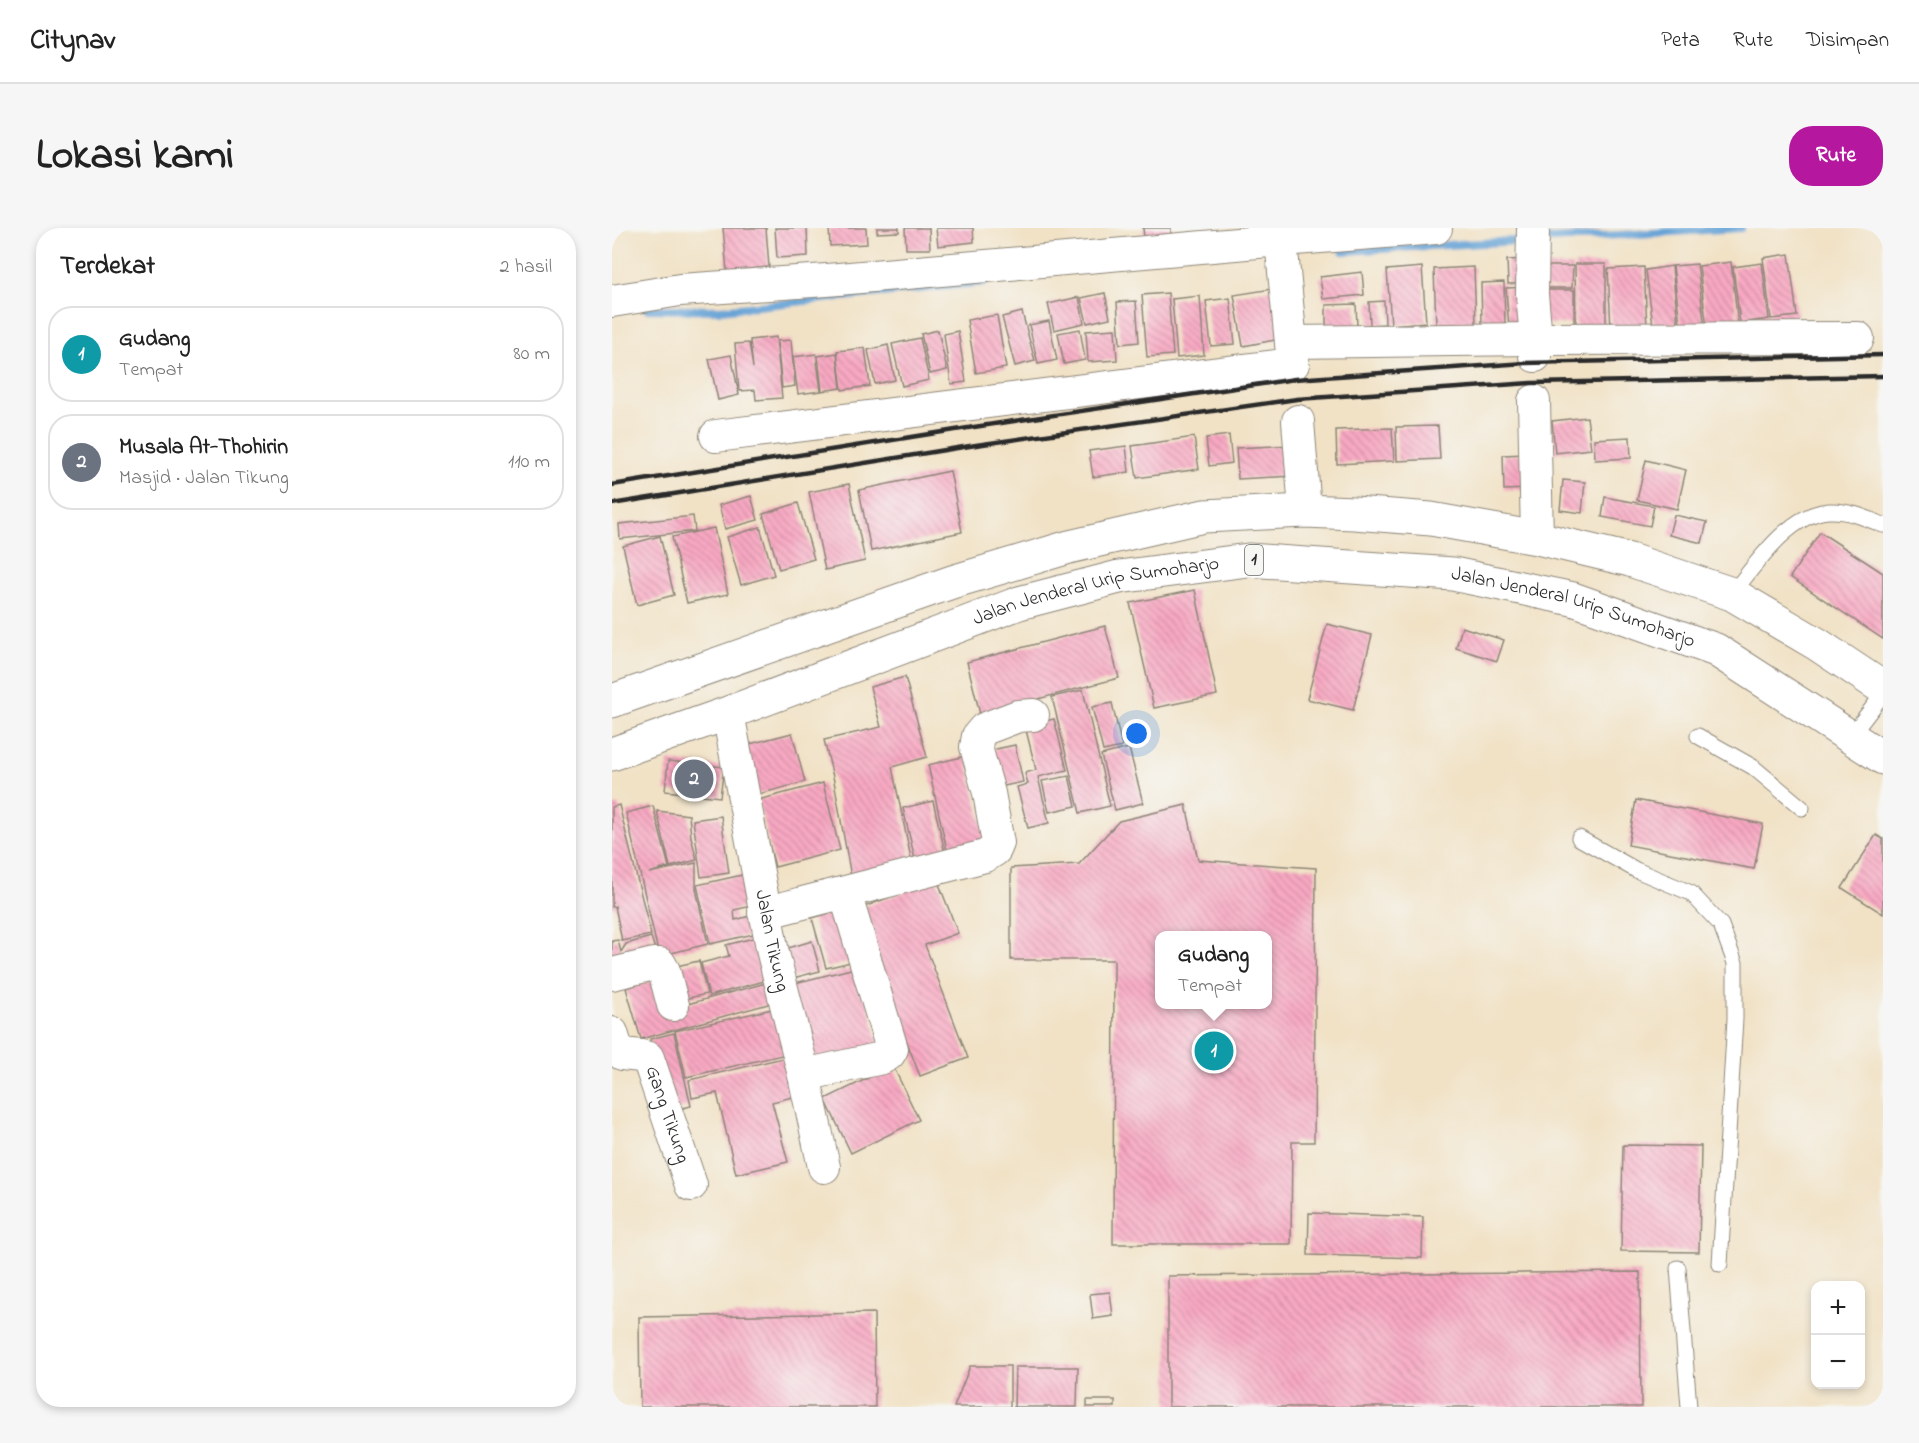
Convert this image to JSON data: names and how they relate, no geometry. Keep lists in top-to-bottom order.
{
  "streets": {
    "highway": ["1", "Jalan Jenderal Urip Sumoharjo"],
    "street": ["Jalan Tikung", "Gang Tikung"]
  },
  "crossings": [
    ["Jalan Jenderal Urip Sumoharjo", "Jalan Tikung"]
  ],
  "page": {
    "header": "Citynav",
    "nav": ["Peta", "Rute", "Disimpan"],
    "title": "Lokasi kami",
    "buttons": "Rute",
    "heading": ["Terdekat", "2 hasil"],
    "list": [
      {
        "mark": "1",
        "name": "Gudang",
        "note": "Tempat",
        "value": "80 m"
      },
      {
        "mark": "2",
        "name": "Musala At-Thohirin",
        "note": "Masjid · Jalan Tikung",
        "value": "110 m"
      }
    ],
    "pins": ["2", "1"],
    "popup": ["Gudang", "Tempat"],
    "map_buttons": ["+", "−"]
  }
}
